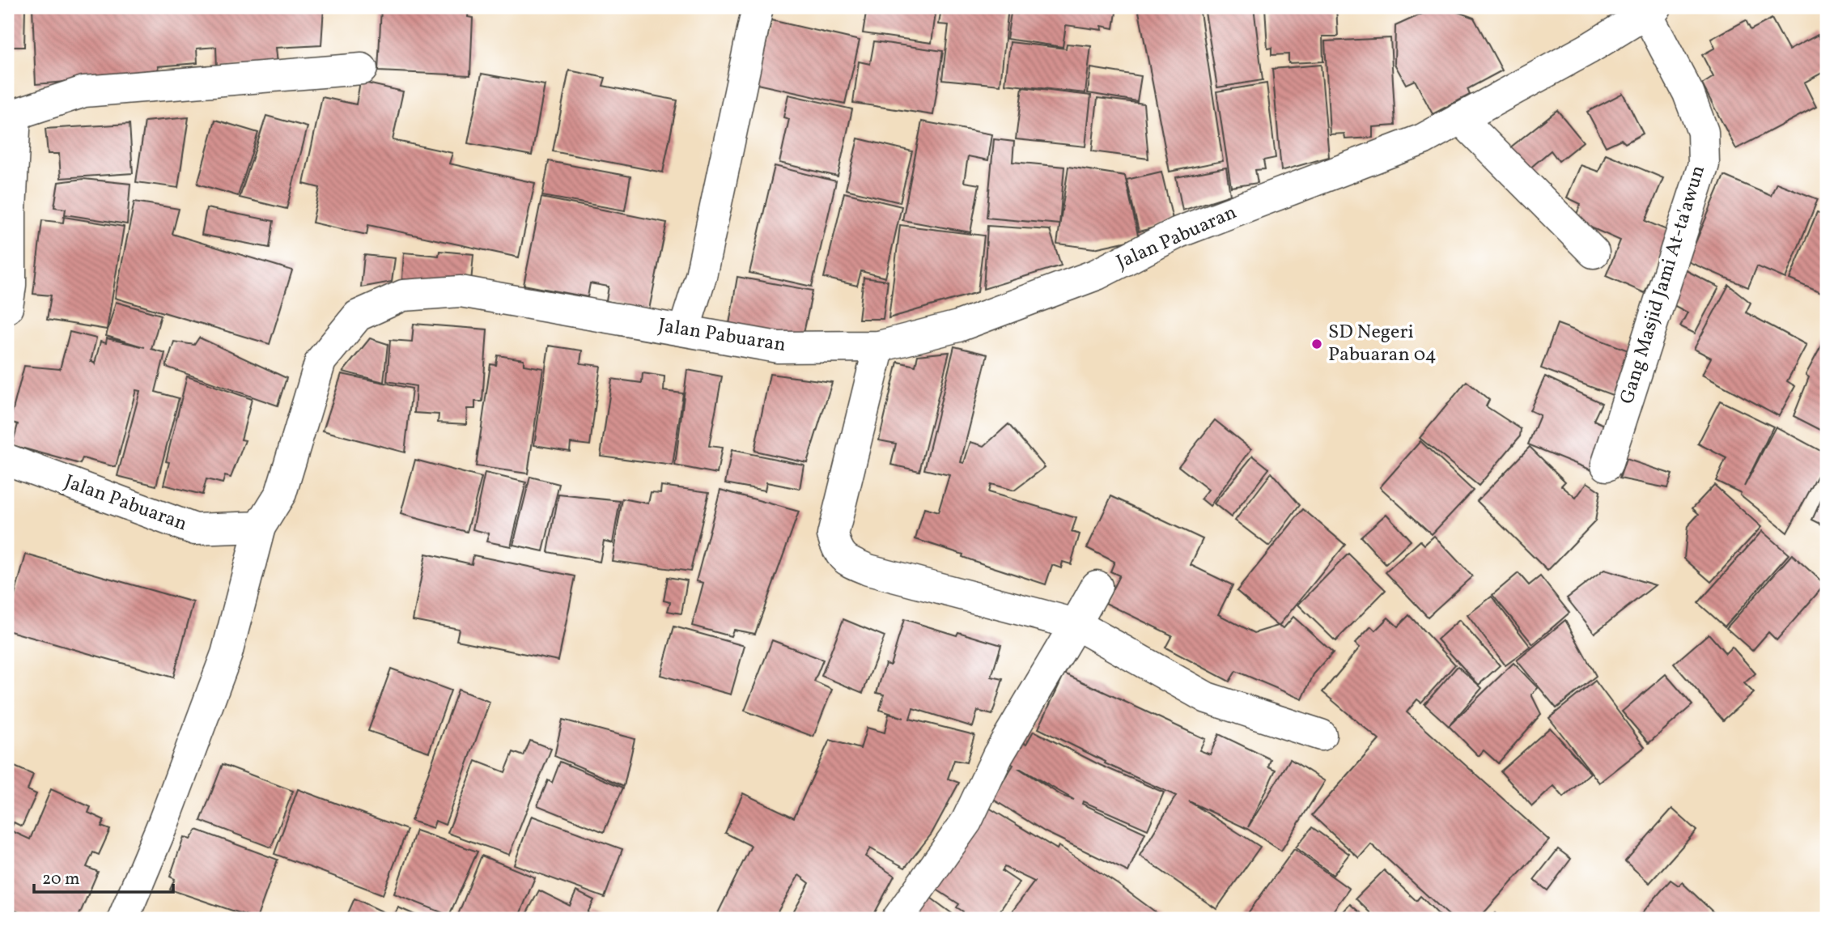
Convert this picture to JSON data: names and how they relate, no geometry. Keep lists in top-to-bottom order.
{
  "streets": {
    "street": ["Jalan Pabuaran", "Gang Masjid Jami At-ta'awun"]
  },
  "crossings": [
    ["Jalan Pabuaran", "Gang Masjid Jami At-ta'awun"]
  ],
  "places": ["SD Negeri Pabuaran 04"],
  "scale_bar": "20 m"
}
